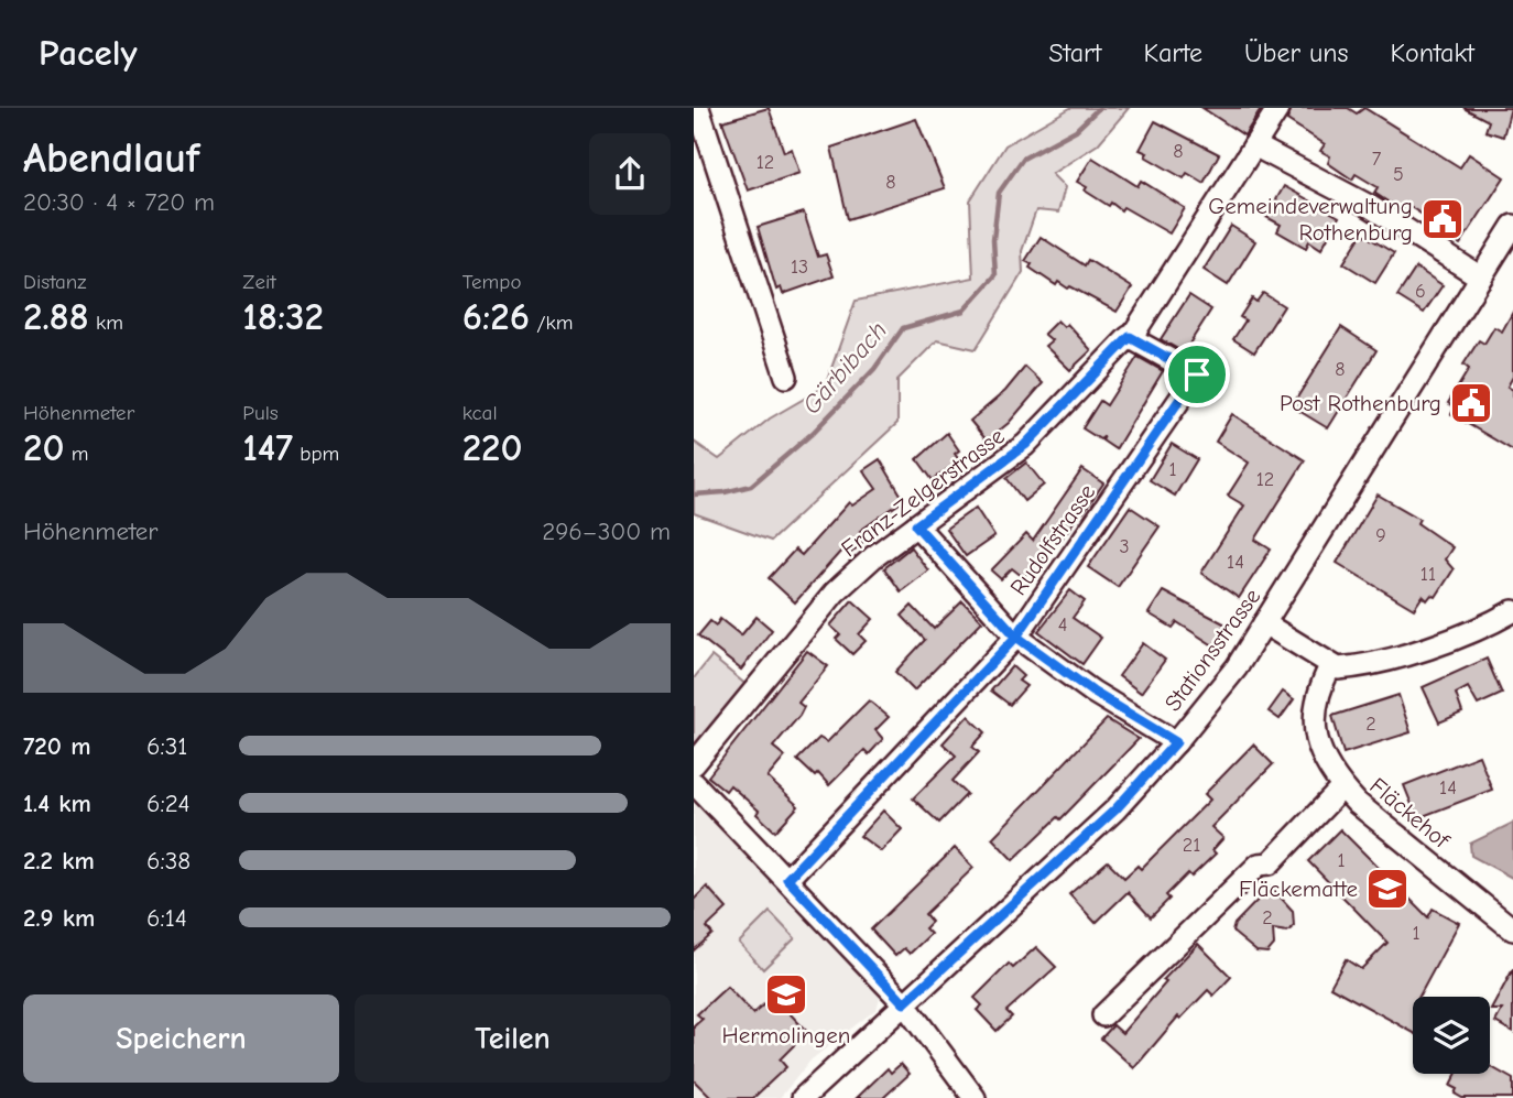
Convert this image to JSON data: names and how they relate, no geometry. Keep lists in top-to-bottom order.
{
  "streets": {
    "street": [
      "Franz-Zelgerstrasse",
      "Rudolfstrasse",
      "Stationsstrasse",
      "Fläckehof"
    ]
  },
  "crossings": [
    ["Franz-Zelgerstrasse", "Rudolfstrasse"]
  ],
  "water": ["Gärbibach"],
  "places": {
    "public building": ["Gemeindeverwaltung Rothenburg", "Post Rothenburg"],
    "school or university": ["Fläckematte", "Hermolingen"]
  },
  "house_numbers": [
    "8",
    "7",
    "12",
    "5",
    "8",
    "13",
    "6",
    "8",
    "1",
    "12",
    "9",
    "3",
    "14",
    "11",
    "4",
    "2",
    "14",
    "21",
    "1",
    "2",
    "1"
  ],
  "page": {
    "header": "Pacely",
    "nav": [
      "Start",
      "Karte",
      "Über uns",
      "Kontakt"
    ],
    "heading": ["Abendlauf", "20:30 · 4 × 720 m"],
    "stats": [
      ["Distanz", "2.88 km"],
      ["Zeit", "18:32"],
      ["Tempo", "6:26 /km"],
      ["Höhenmeter", "20 m"],
      ["Puls", "147 bpm"],
      ["kcal", "220"]
    ],
    "chart": ["Höhenmeter", "296–300 m"],
    "list": [
      {
        "name": "720 m",
        "note": "6:31"
      },
      {
        "name": "1.4 km",
        "note": "6:24"
      },
      {
        "name": "2.2 km",
        "note": "6:38"
      },
      {
        "name": "2.9 km",
        "note": "6:14"
      }
    ],
    "buttons": ["Speichern", "Teilen"]
  }
}
